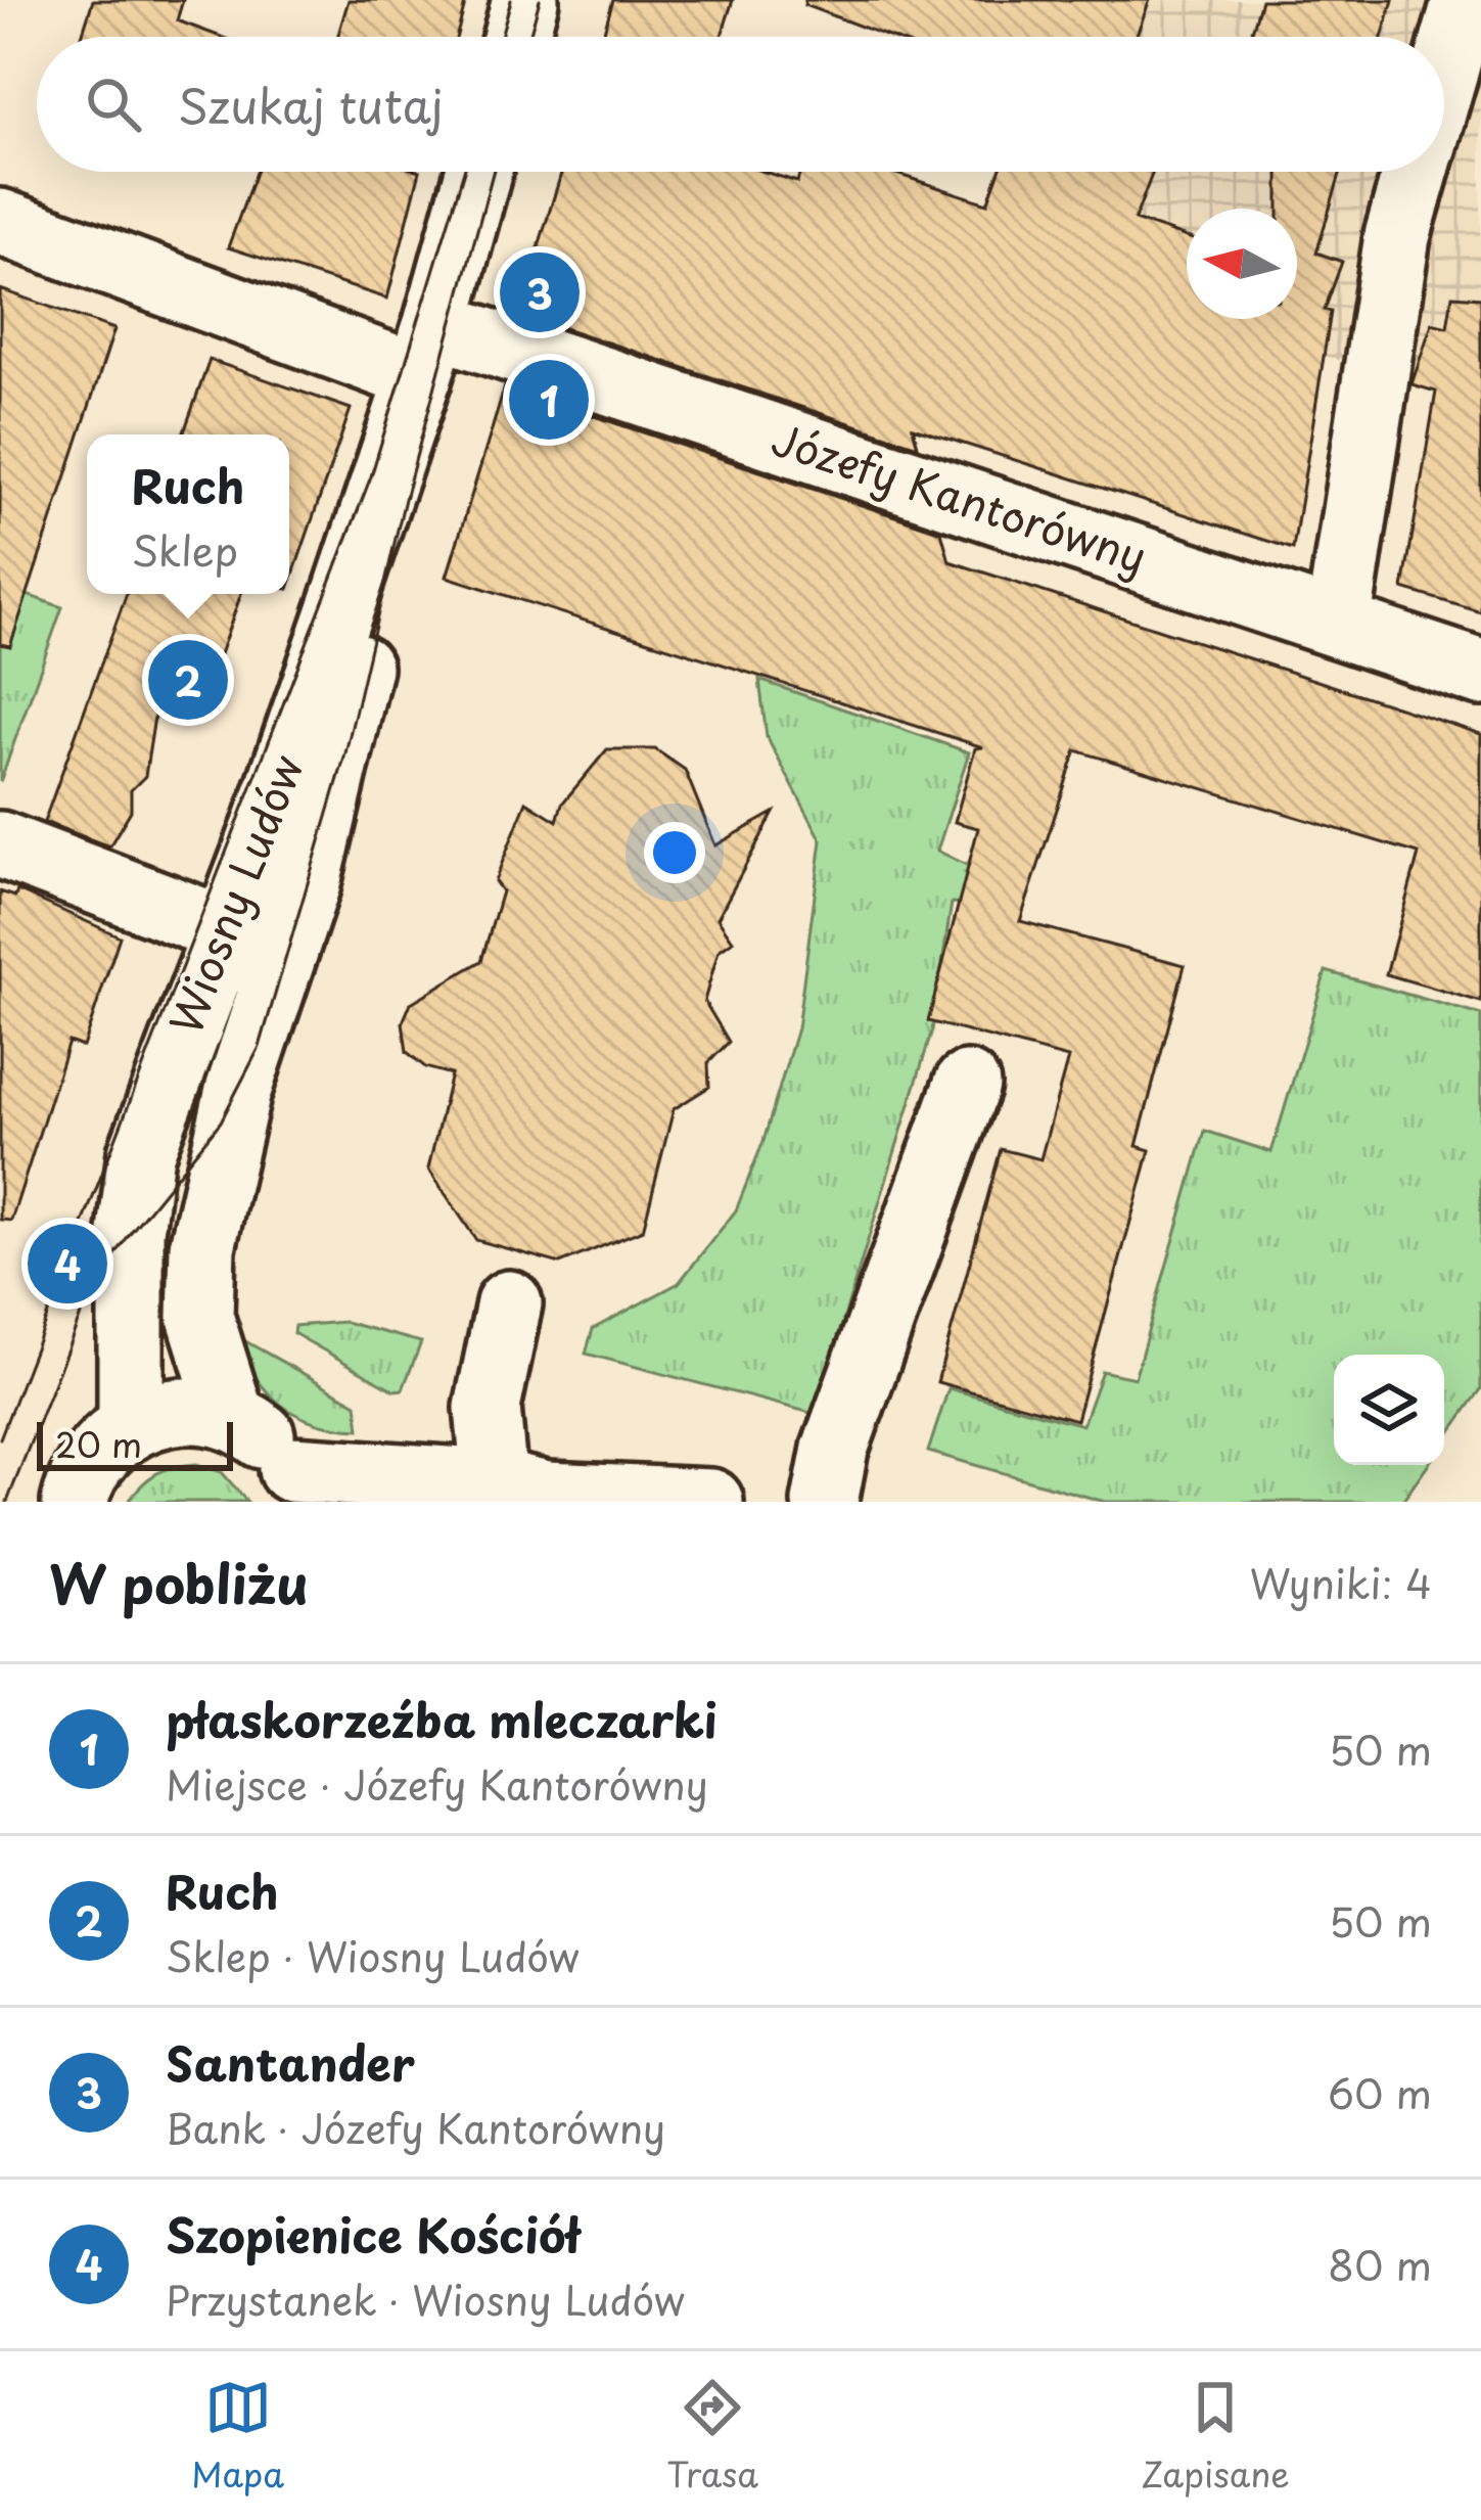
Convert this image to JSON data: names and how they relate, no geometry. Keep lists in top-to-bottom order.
{
  "streets": {
    "street": ["Józefy Kantorówny", "Wiosny Ludów"]
  },
  "crossings": [
    ["Józefy Kantorówny", "Wiosny Ludów"]
  ],
  "scale_bar": "20 m",
  "north": "left",
  "page": {
    "search": "Szukaj tutaj",
    "pins": [
      "3",
      "1",
      "2",
      "4"
    ],
    "popup": ["Ruch", "Sklep"],
    "scale": "20 m",
    "heading": ["W pobliżu", "Wyniki: 4"],
    "list": [
      {
        "mark": "1",
        "name": "płaskorzeźba mleczarki",
        "note": "Miejsce · Józefy Kantorówny",
        "value": "50 m"
      },
      {
        "mark": "2",
        "name": "Ruch",
        "note": "Sklep · Wiosny Ludów",
        "value": "50 m"
      },
      {
        "mark": "3",
        "name": "Santander",
        "note": "Bank · Józefy Kantorówny",
        "value": "60 m"
      },
      {
        "mark": "4",
        "name": "Szopienice Kościół",
        "note": "Przystanek · Wiosny Ludów",
        "value": "80 m"
      }
    ],
    "nav": ["Mapa", "Trasa", "Zapisane"]
  }
}
